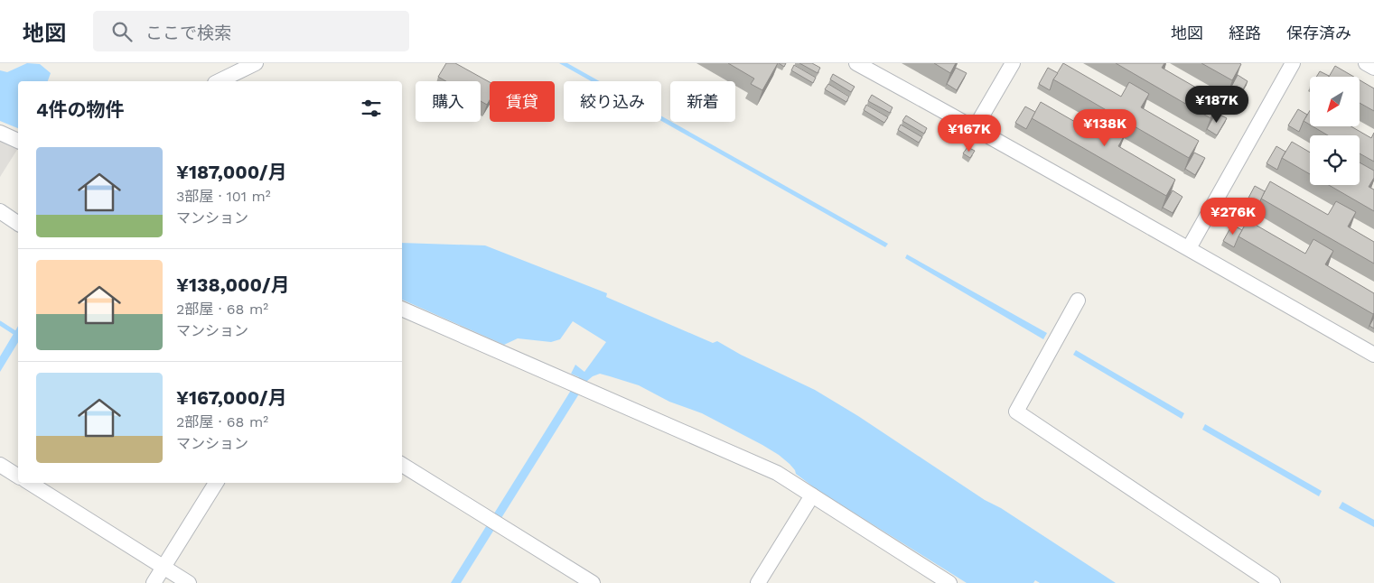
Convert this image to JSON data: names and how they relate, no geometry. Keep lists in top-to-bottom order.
{
  "north": "bottom left",
  "page": {
    "header": "地図",
    "search": "ここで検索",
    "nav": ["地図", "経路", "保存済み"],
    "chip": [
      "購入",
      "賃貸",
      "絞り込み",
      "新着"
    ],
    "heading": "4件の物件",
    "price": [
      "¥187K",
      "¥138K",
      "¥167K",
      "¥276K"
    ],
    "list": [
      {
        "name": "¥187,000/月",
        "note": "3部屋 · 101 m² · マンション"
      },
      {
        "name": "¥138,000/月",
        "note": "2部屋 · 68 m² · マンション"
      },
      {
        "name": "¥167,000/月",
        "note": "2部屋 · 68 m² · マンション"
      }
    ]
  }
}
